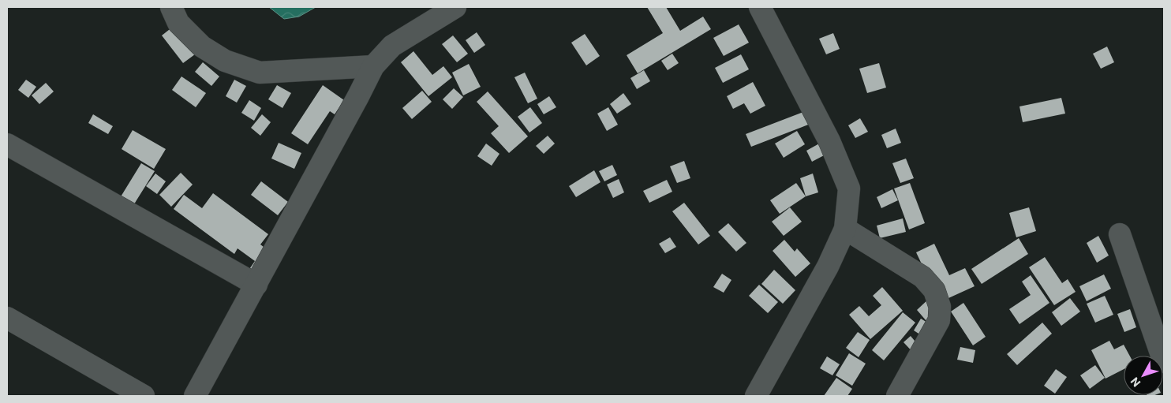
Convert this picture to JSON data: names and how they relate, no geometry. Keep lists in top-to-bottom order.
{
  "north": "bottom left"
}
